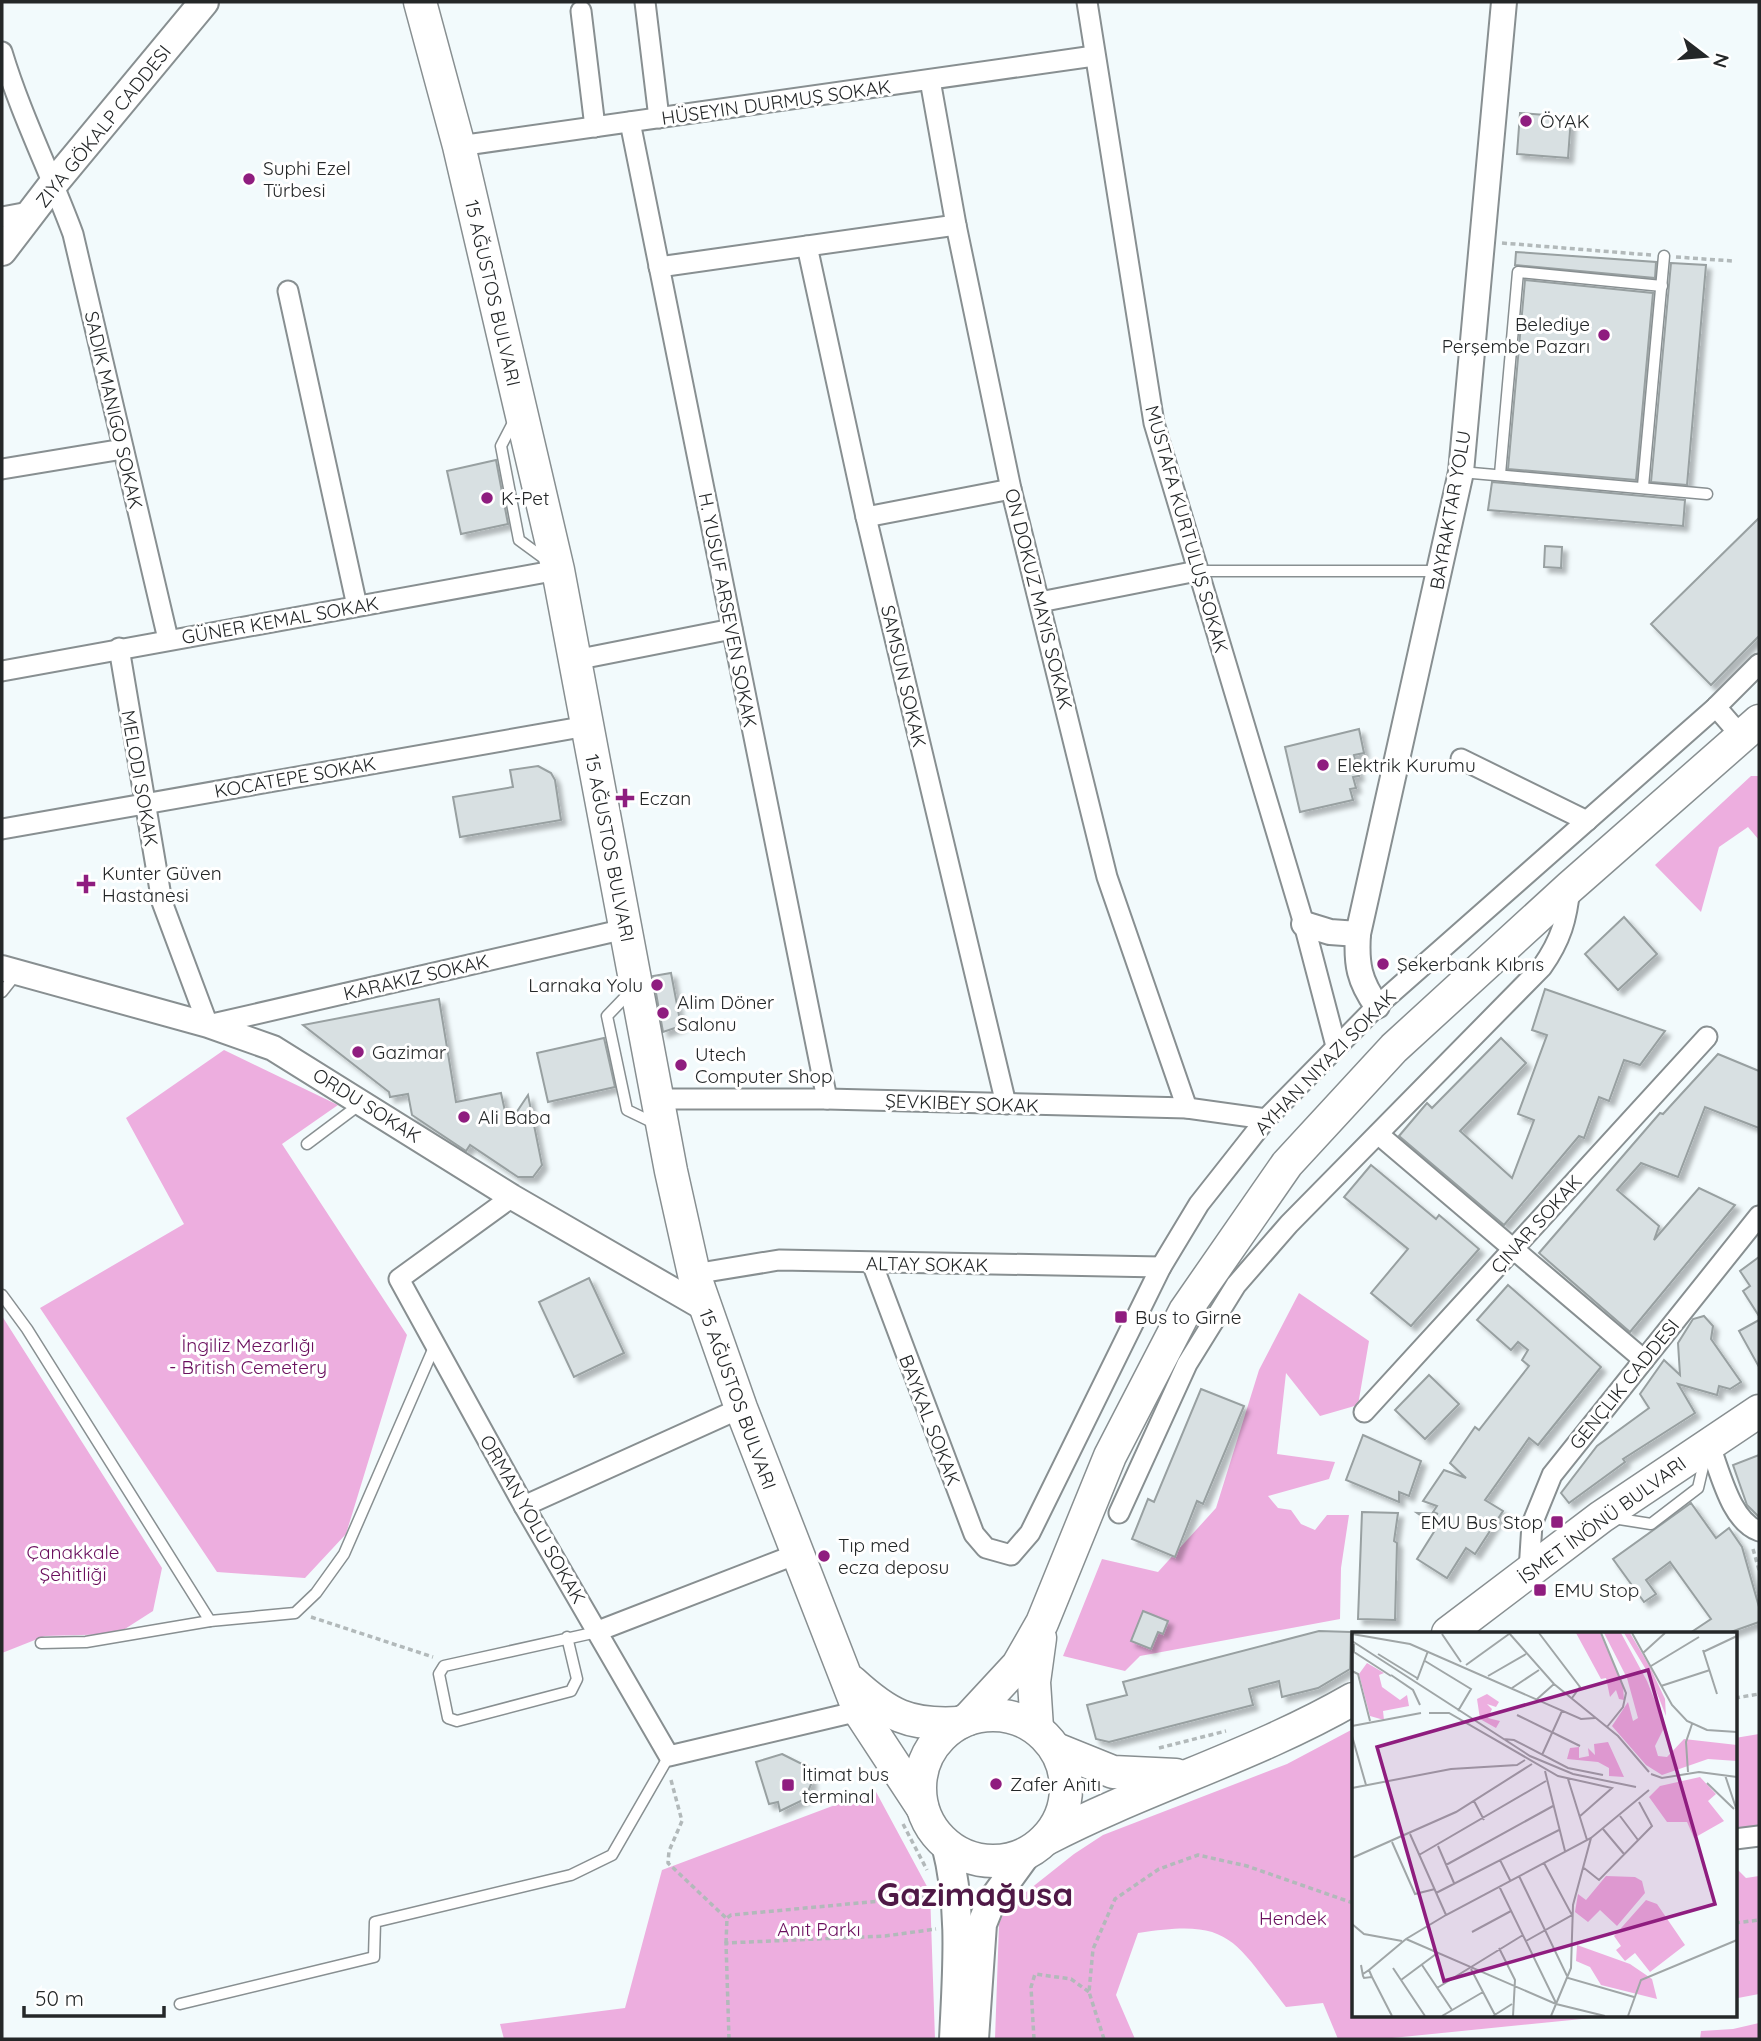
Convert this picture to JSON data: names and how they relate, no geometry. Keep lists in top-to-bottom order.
{
  "streets": {
    "main road": ["ZIYA GÖKALP CADDESI", "15 AĞUSTOS BULVARI"],
    "street": [
      "HÜSEYIN DURMUŞ SOKAK",
      "BAYRAKTAR YOLU",
      "MUSTAFA KURTULUŞ SOKAK",
      "H. YUSUF ARSEVEN SOKAK",
      "GÜNER KEMAL SOKAK",
      "SAMSUN SOKAK",
      "KOCATEPE SOKAK",
      "MELODI SOKAK",
      "AYHAN NIYAZI SOKAK",
      "ŞEVKIBEY SOKAK",
      "ORDU SOKAK",
      "ALTAY SOKAK",
      "GENÇLIK CADDESI",
      "BAYKAL SOKAK",
      "ORMAN YOLU SOKAK"
    ]
  },
  "crossings": [
    ["HÜSEYIN DURMUŞ SOKAK", "15 AĞUSTOS BULVARI"],
    ["HÜSEYIN DURMUŞ SOKAK", "MUSTAFA KURTULUŞ SOKAK"],
    ["HÜSEYIN DURMUŞ SOKAK", "H. YUSUF ARSEVEN SOKAK"],
    ["15 AĞUSTOS BULVARI", "GÜNER KEMAL SOKAK"],
    ["15 AĞUSTOS BULVARI", "KOCATEPE SOKAK"],
    ["15 AĞUSTOS BULVARI", "ŞEVKIBEY SOKAK"],
    ["15 AĞUSTOS BULVARI", "ORDU SOKAK"],
    ["15 AĞUSTOS BULVARI", "ALTAY SOKAK"],
    ["BAYRAKTAR YOLU", "AYHAN NIYAZI SOKAK"],
    ["MUSTAFA KURTULUŞ SOKAK", "AYHAN NIYAZI SOKAK"],
    ["H. YUSUF ARSEVEN SOKAK", "ŞEVKIBEY SOKAK"],
    ["GÜNER KEMAL SOKAK", "MELODI SOKAK"],
    ["SAMSUN SOKAK", "ŞEVKIBEY SOKAK"],
    ["KOCATEPE SOKAK", "MELODI SOKAK"],
    ["MELODI SOKAK", "ORDU SOKAK"],
    ["AYHAN NIYAZI SOKAK", "ŞEVKIBEY SOKAK"],
    ["AYHAN NIYAZI SOKAK", "ALTAY SOKAK"],
    ["AYHAN NIYAZI SOKAK", "BAYKAL SOKAK"],
    ["ORDU SOKAK", "ORMAN YOLU SOKAK"],
    ["ALTAY SOKAK", "BAYKAL SOKAK"]
  ],
  "districts": ["Gazimağusa"],
  "parks": [
    "İngiliz Mezarlığı - British Cemetery",
    "Çanakkale Şehitliği",
    "Hendek",
    "Anıt Parkı"
  ],
  "places": {
    "other": [
      "ÖYAK",
      "Suphi Ezel Türbesi",
      "Belediye Perşembe Pazarı",
      "K-Pet",
      "Elektrik Kurumu",
      "Şekerbank Kıbrıs",
      "Larnaka Yolu",
      "Alim Döner Salonu",
      "Gazimar",
      "Utech Computer Shop",
      "Ali Baba",
      "Tıp med ecza deposu",
      "Zafer Anıtı"
    ],
    "health": ["Eczan", "Kunter Güven Hastanesi"],
    "transit": [
      "Bus to Girne",
      "EMU Bus Stop",
      "EMU Stop",
      "İtimat bus terminal"
    ]
  },
  "scale_bar": "50 m",
  "north": "right"
}
